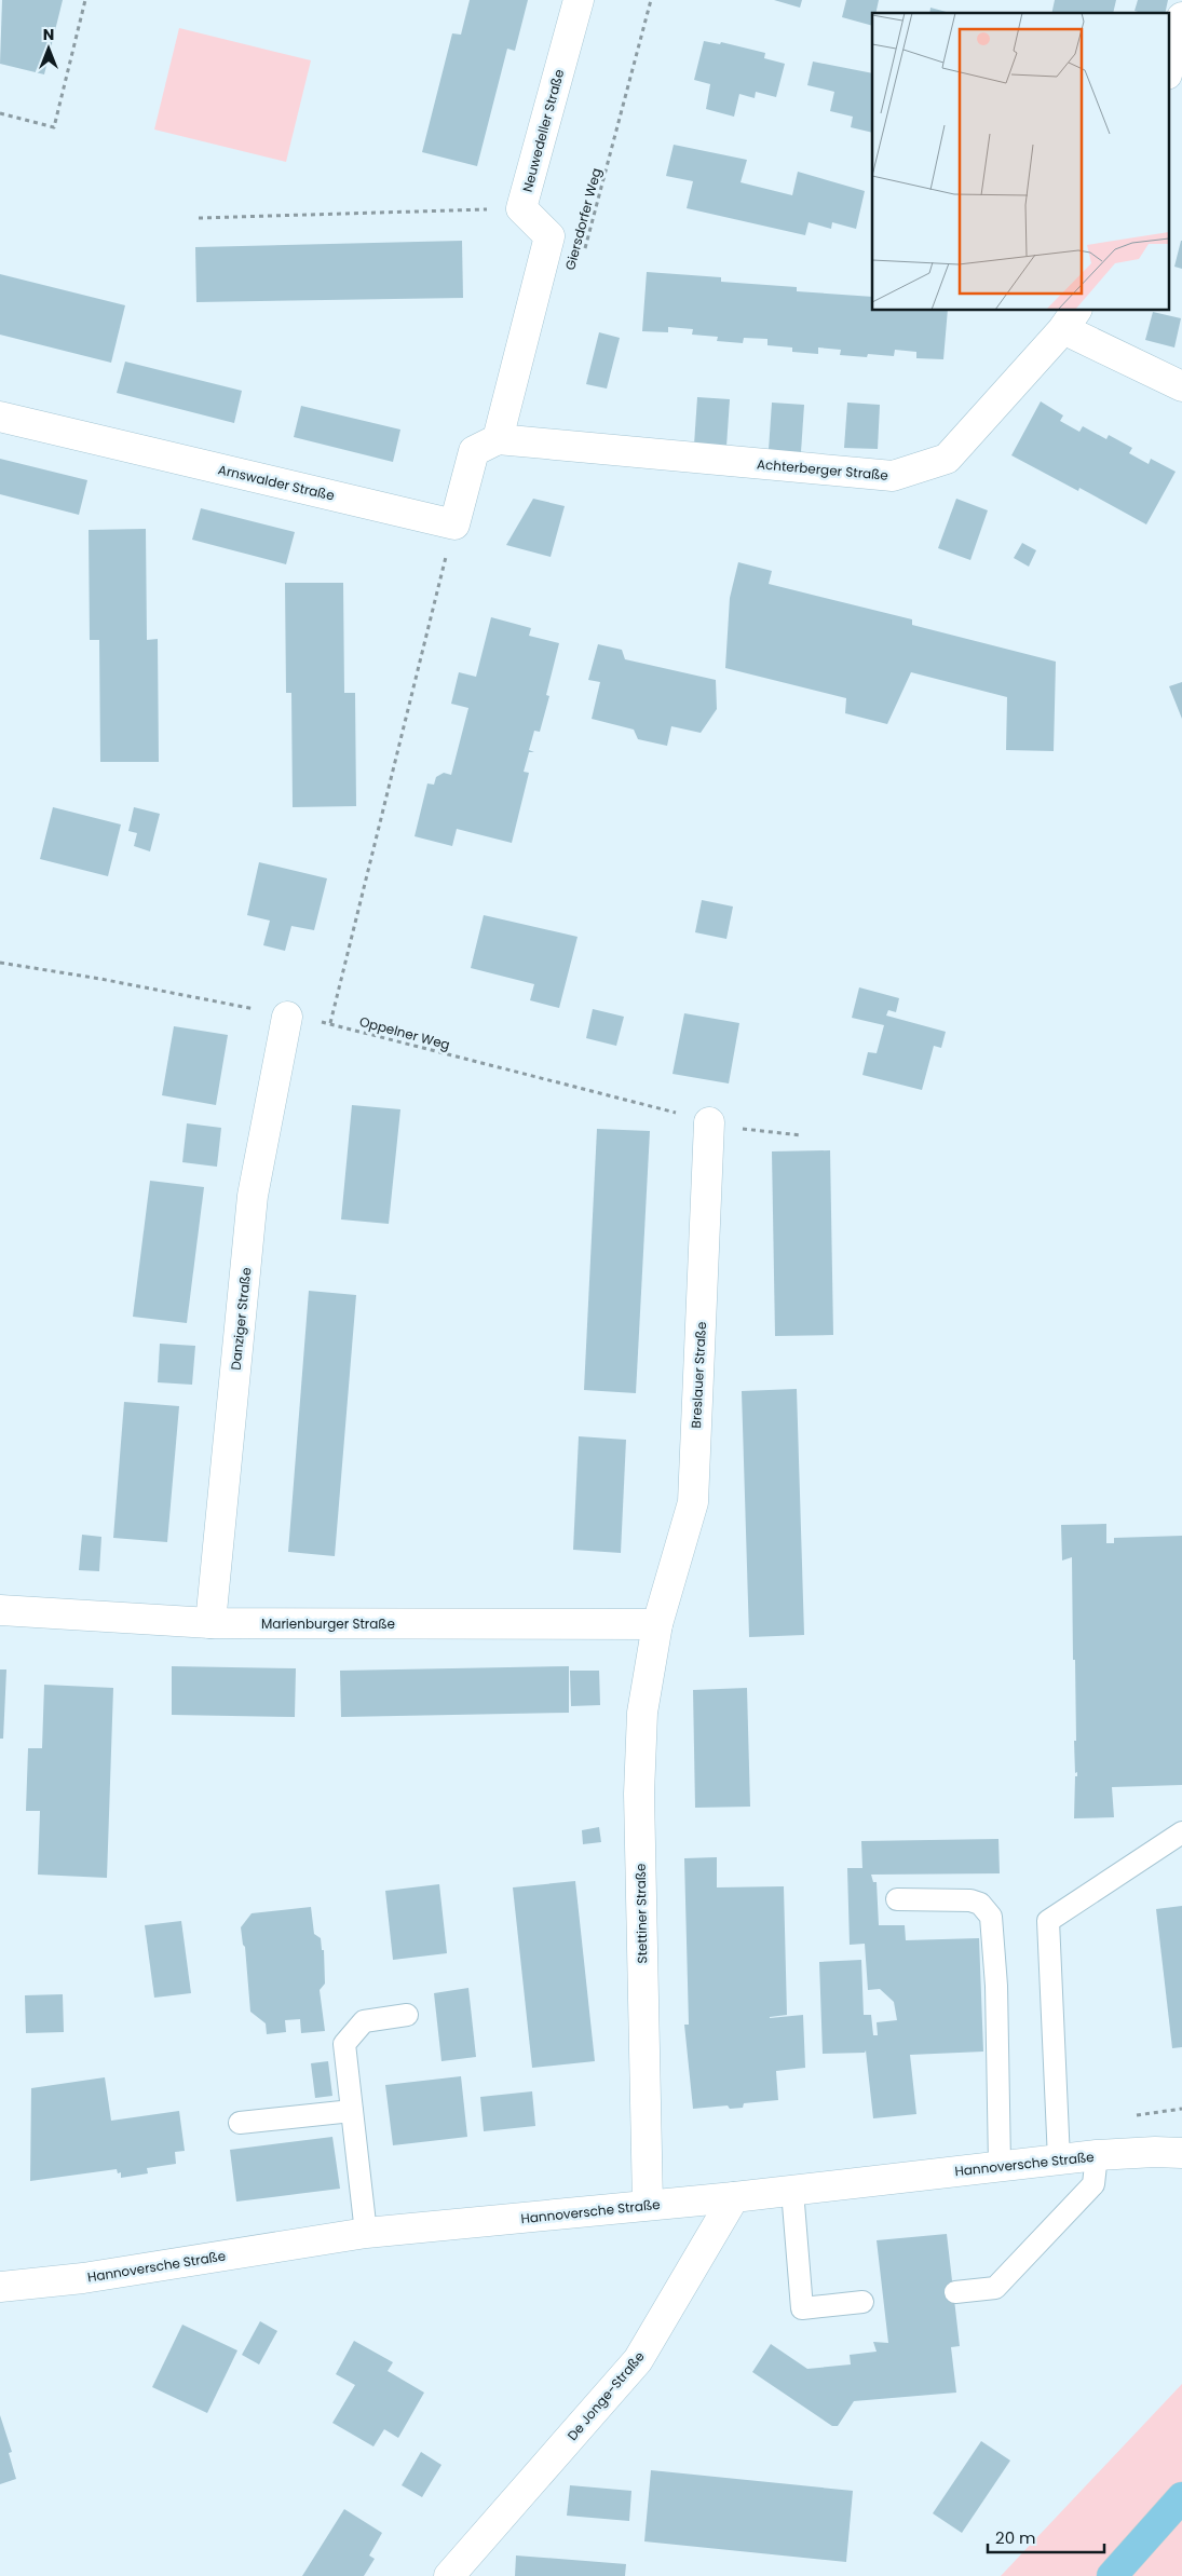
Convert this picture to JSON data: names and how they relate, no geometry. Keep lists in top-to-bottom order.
{
  "streets": {
    "street": [
      "Neuwedeller Straße",
      "Achterberger Straße",
      "Arnswalder Straße",
      "Danziger Straße",
      "Breslauer Straße",
      "Marienburger Straße",
      "Stettiner Straße",
      "Hannoversche Straße",
      "De Jonge-Straße"
    ],
    "path": ["Giersdorfer Weg", "Oppelner Weg"]
  },
  "crossings": [
    ["Neuwedeller Straße", "Achterberger Straße"],
    ["Oppelner Weg", "Danziger Straße"],
    ["Oppelner Weg", "Breslauer Straße"],
    ["Danziger Straße", "Marienburger Straße"],
    ["Breslauer Straße", "Marienburger Straße"],
    ["Breslauer Straße", "Stettiner Straße"],
    ["Marienburger Straße", "Stettiner Straße"],
    ["Stettiner Straße", "Hannoversche Straße"],
    ["Hannoversche Straße", "De Jonge-Straße"]
  ],
  "scale_bar": "20 m",
  "north": "top"
}
